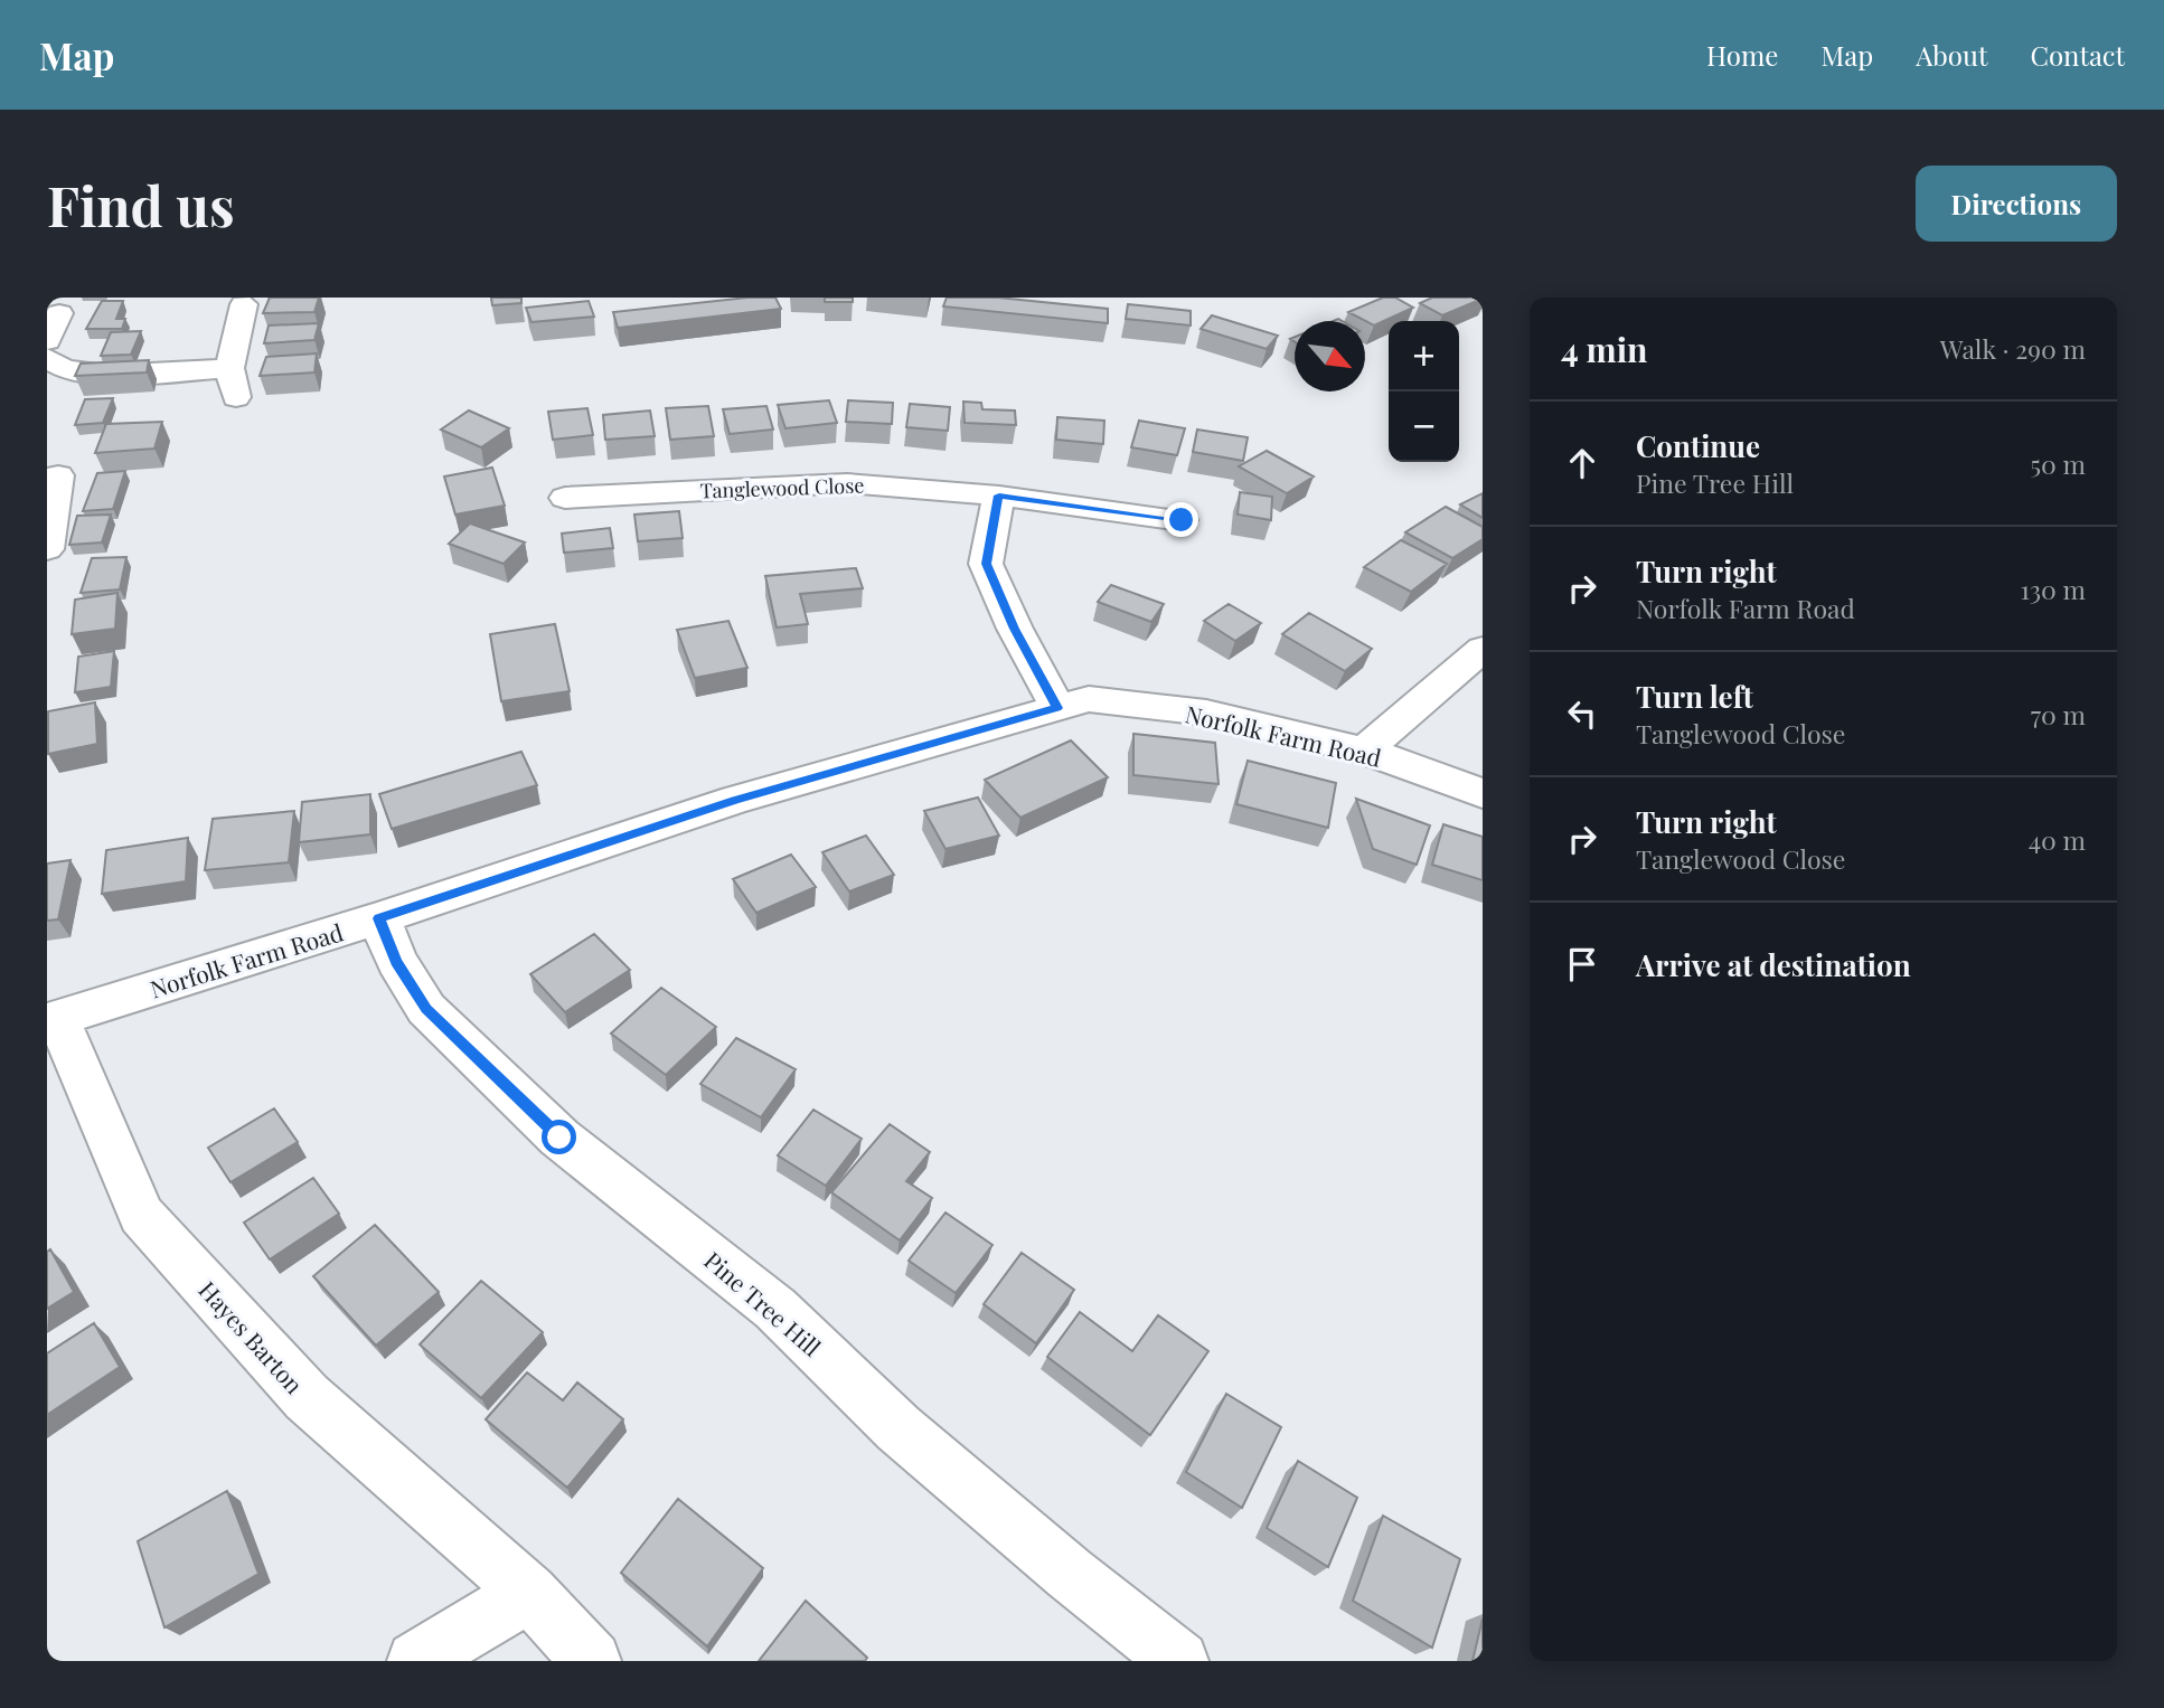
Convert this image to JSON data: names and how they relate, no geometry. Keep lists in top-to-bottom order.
{
  "streets": {
    "street": [
      "Tanglewood Close",
      "Norfolk Farm Road",
      "Pine Tree Hill",
      "Hayes Barton"
    ]
  },
  "crossings": [
    ["Norfolk Farm Road", "Pine Tree Hill"],
    ["Norfolk Farm Road", "Hayes Barton"]
  ],
  "north": "bottom right",
  "page": {
    "header": "Map",
    "nav": [
      "Home",
      "Map",
      "About",
      "Contact"
    ],
    "buttons": "Directions",
    "title": "Find us",
    "heading": ["4 min", "Walk · 290 m"],
    "map_buttons": ["+", "−"],
    "list": [
      ["Continue", "Pine Tree Hill", "50 m"],
      ["Turn right", "Norfolk Farm Road", "130 m"],
      ["Turn left", "Tanglewood Close", "70 m"],
      ["Turn right", "Tanglewood Close", "40 m"],
      "Arrive at destination"
    ]
  }
}
